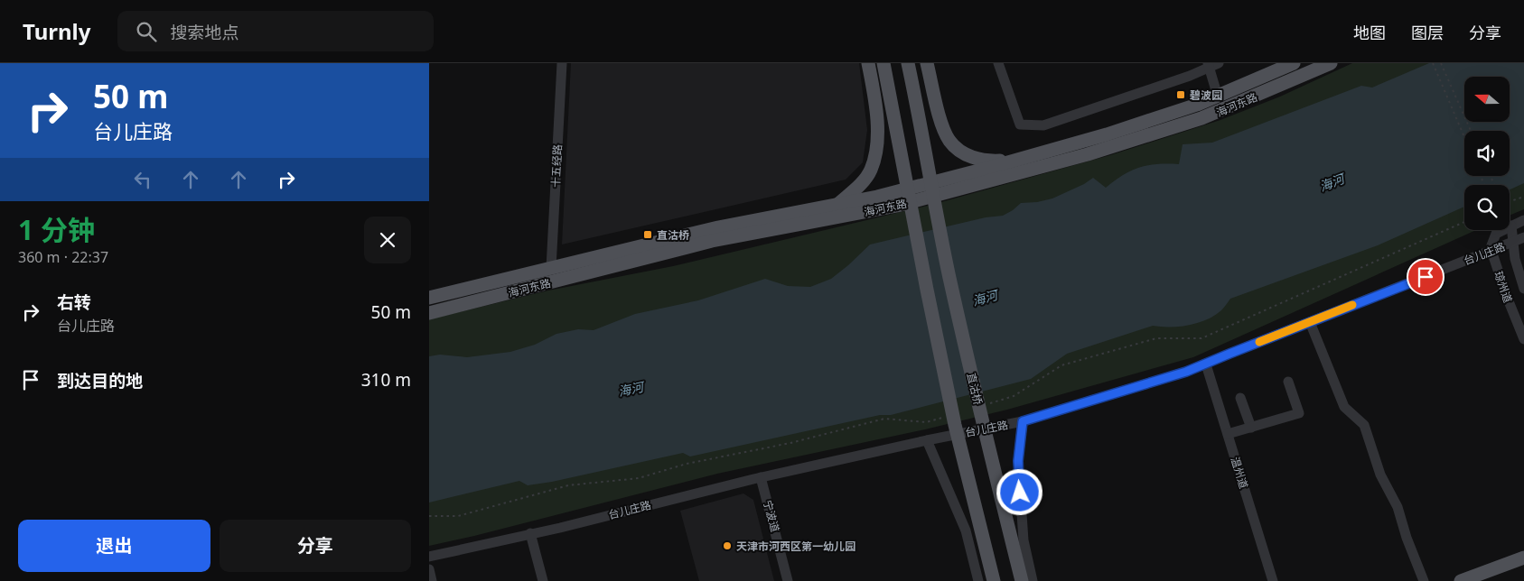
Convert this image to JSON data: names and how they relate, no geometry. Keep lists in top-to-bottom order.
{
  "streets": {
    "main road": ["海河东路", "直沽桥"],
    "street": [
      "十五经路",
      "台儿庄路",
      "琼州道",
      "温州道",
      "宁波道"
    ]
  },
  "crossings": [
    ["海河东路", "十五经路"],
    ["台儿庄路", "琼州道"],
    ["台儿庄路", "温州道"],
    ["台儿庄路", "宁波道"]
  ],
  "water": ["海河"],
  "places": {
    "transit": ["碧波园", "直沽桥"],
    "other": ["天津市河西区第一幼儿园"]
  },
  "north": "left",
  "page": {
    "header": "Turnly",
    "search": "搜索地点",
    "nav": ["地图", "图层", "分享"],
    "turn": ["50 m", "台儿庄路"],
    "heading": ["1 分钟", "360 m · 22:37"],
    "list": [
      {
        "name": "右转",
        "note": "台儿庄路",
        "value": "50 m"
      },
      {
        "name": "到达目的地",
        "value": "310 m"
      }
    ],
    "buttons": ["退出", "分享"]
  }
}
